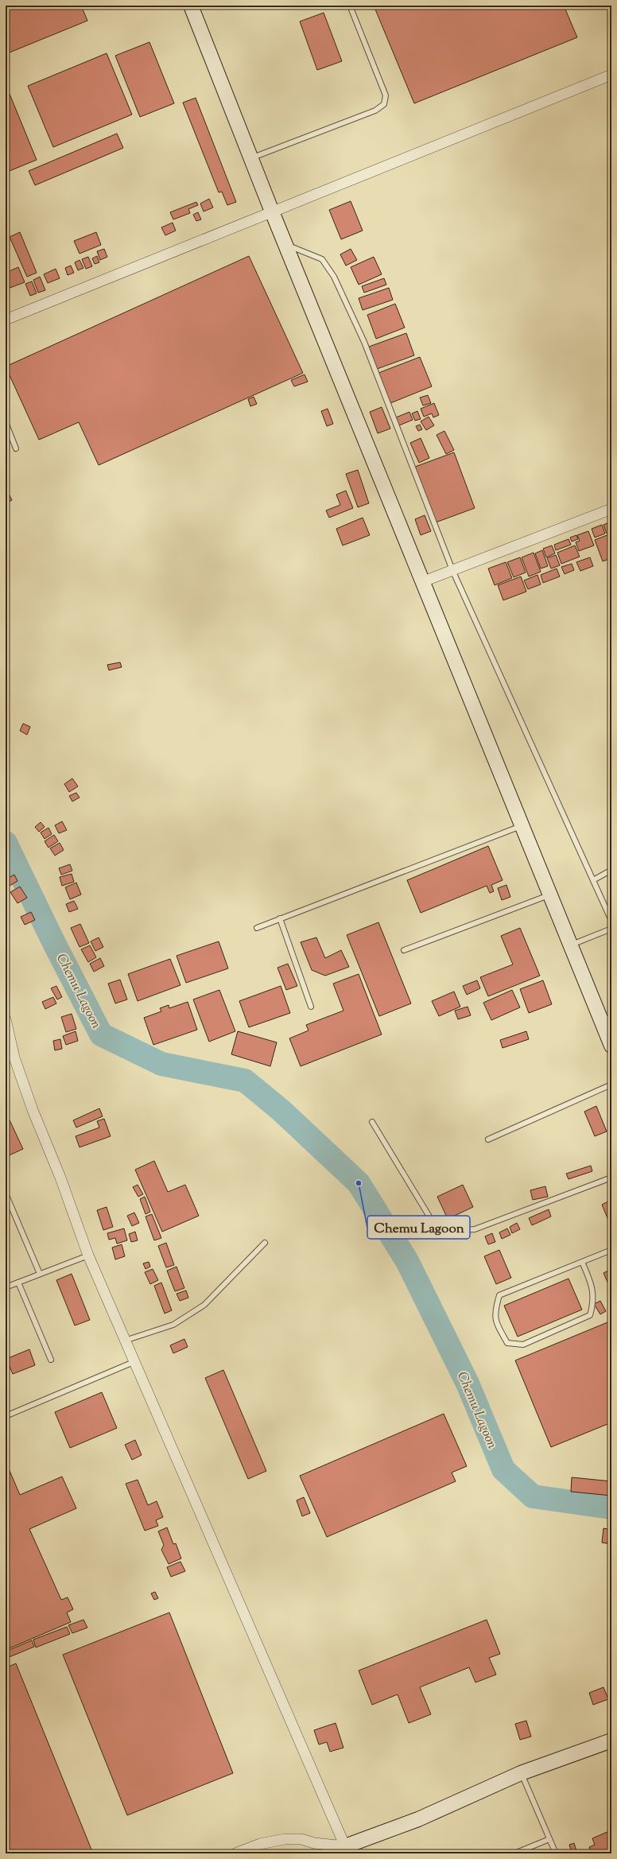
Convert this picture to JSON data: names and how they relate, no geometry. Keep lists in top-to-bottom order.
{
  "water": ["Chemu Lagoon"],
  "places": ["Chemu Lagoon"]
}
